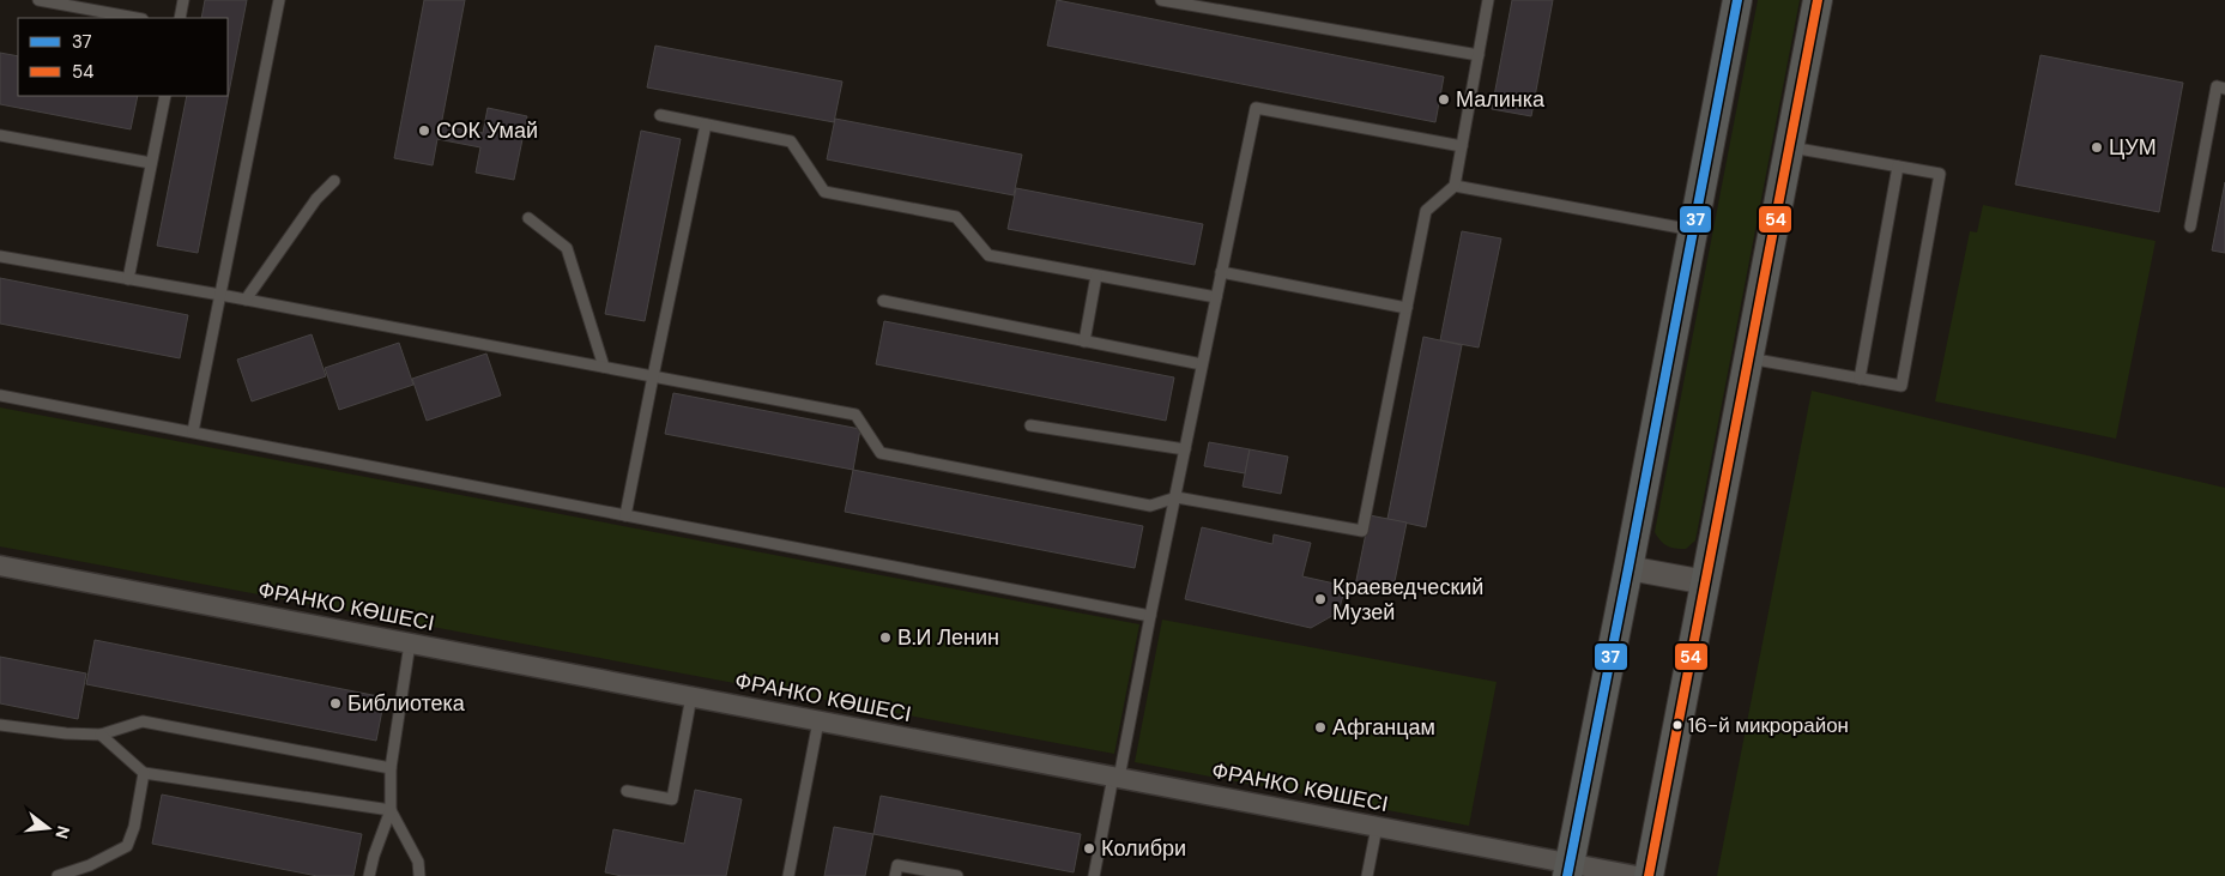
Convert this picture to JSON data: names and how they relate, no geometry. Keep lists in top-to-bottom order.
{
  "streets": {
    "street": ["ФРАНКО КӨШЕСІ"]
  },
  "places": [
    "Малинка",
    "СОК Умай",
    "ЦУМ",
    "Краеведческий Музей",
    "В.И Ленин",
    "Библиотека",
    "16-й микрорайон",
    "Афганцам",
    "Колибри"
  ],
  "lines": ["transit line 37", "transit line 54"],
  "legend": ["37", "54"],
  "north": "right"
}
